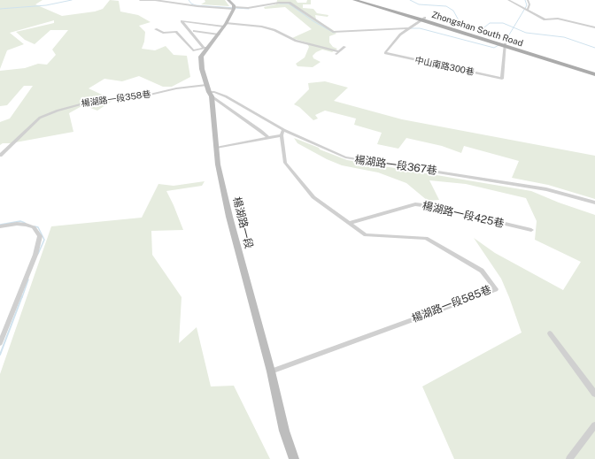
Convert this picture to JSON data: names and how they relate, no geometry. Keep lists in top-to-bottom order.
{
  "streets": {
    "main road": ["Zhongshan South Road"],
    "street": [
      "中山南路300巷",
      "楊湖路一段358巷",
      "楊湖路一段367巷",
      "楊湖路一段425巷",
      "楊湖路一段",
      "楊湖路一段585巷"
    ]
  },
  "crossings": [
    ["Zhongshan South Road", "中山南路300巷"],
    ["楊湖路一段358巷", "楊湖路一段"],
    ["楊湖路一段367巷", "楊湖路一段"],
    ["楊湖路一段425巷", "楊湖路一段585巷"],
    ["楊湖路一段", "楊湖路一段585巷"]
  ]
}
